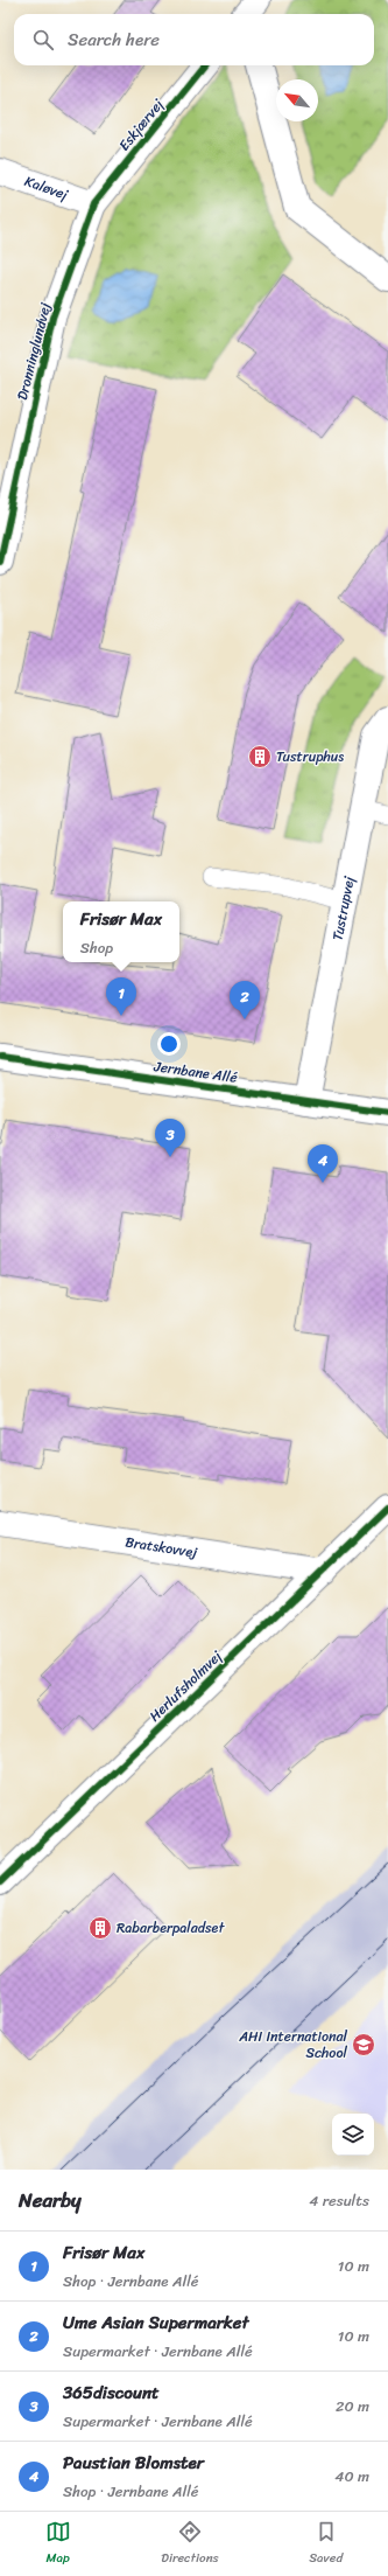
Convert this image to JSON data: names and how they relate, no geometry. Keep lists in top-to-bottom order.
{
  "streets": {
    "street": [
      "Eskjærvej",
      "Kaløvej",
      "Dronninglundvej",
      "Tustrupvej",
      "Jernbane Allé",
      "Bratskovvej",
      "Herlufsholmvej"
    ]
  },
  "crossings": [
    ["Eskjærvej", "Kaløvej"],
    ["Eskjærvej", "Dronninglundvej"],
    ["Kaløvej", "Dronninglundvej"],
    ["Tustrupvej", "Jernbane Allé"],
    ["Bratskovvej", "Herlufsholmvej"]
  ],
  "places": {
    "building": ["Tustruphus", "Rabarberpaladset"],
    "school or university": ["AHI International School"]
  },
  "north": "top left",
  "page": {
    "search": "Search here",
    "popup": ["Frisør Max", "Shop"],
    "pins": [
      "1",
      "2",
      "3",
      "4"
    ],
    "heading": ["Nearby", "4 results"],
    "list": [
      {
        "mark": "1",
        "name": "Frisør Max",
        "note": "Shop · Jernbane Allé",
        "value": "10 m"
      },
      {
        "mark": "2",
        "name": "Ume Asian Supermarket",
        "note": "Supermarket · Jernbane Allé",
        "value": "10 m"
      },
      {
        "mark": "3",
        "name": "365discount",
        "note": "Supermarket · Jernbane Allé",
        "value": "20 m"
      },
      {
        "mark": "4",
        "name": "Paustian Blomster",
        "note": "Shop · Jernbane Allé",
        "value": "40 m"
      }
    ],
    "nav": ["Map", "Directions", "Saved"]
  }
}
